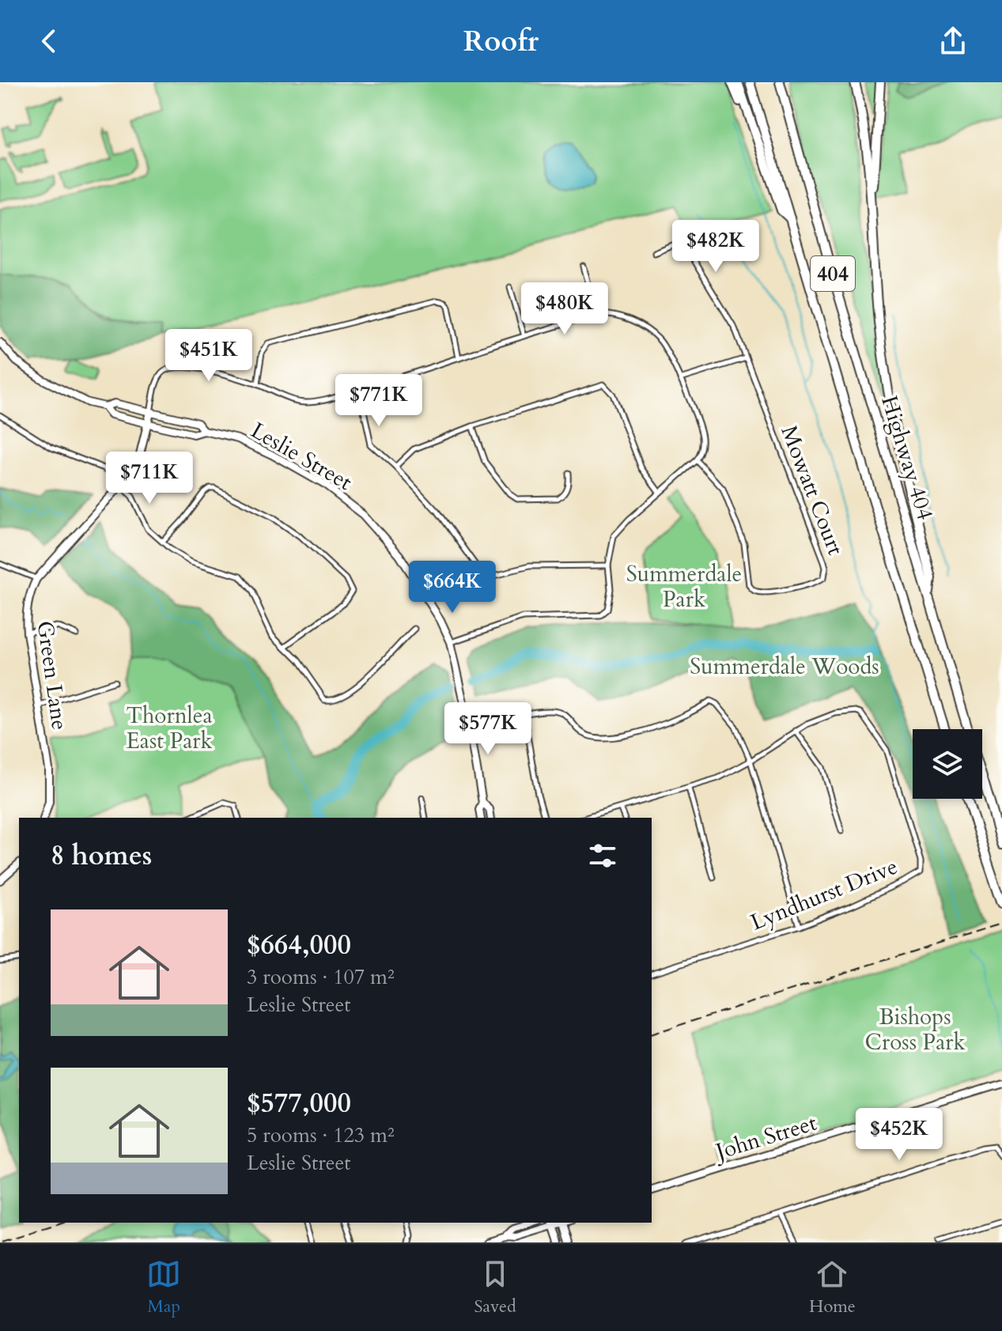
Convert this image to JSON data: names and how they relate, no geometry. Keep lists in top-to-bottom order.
{
  "streets": {
    "highway": ["404", "Highway 404"],
    "main road": ["Leslie Street", "Green Lane", "John Street"],
    "street": ["Mowatt Court", "Lyndhurst Drive"]
  },
  "crossings": [
    ["Leslie Street", "Green Lane"]
  ],
  "parks": [
    "Summerdale Park",
    "Summerdale Woods",
    "Thornlea East Park",
    "Bishops Cross Park"
  ],
  "page": {
    "header": "Roofr",
    "price": [
      "$482K",
      "$480K",
      "$451K",
      "$771K",
      "$711K",
      "$664K",
      "$577K",
      "$452K"
    ],
    "heading": "8 homes",
    "list": [
      {
        "name": "$664,000",
        "note": "3 rooms · 107 m² · Leslie Street"
      },
      {
        "name": "$577,000",
        "note": "5 rooms · 123 m² · Leslie Street"
      }
    ],
    "tabs": ["Map", "Saved", "Home"]
  }
}
